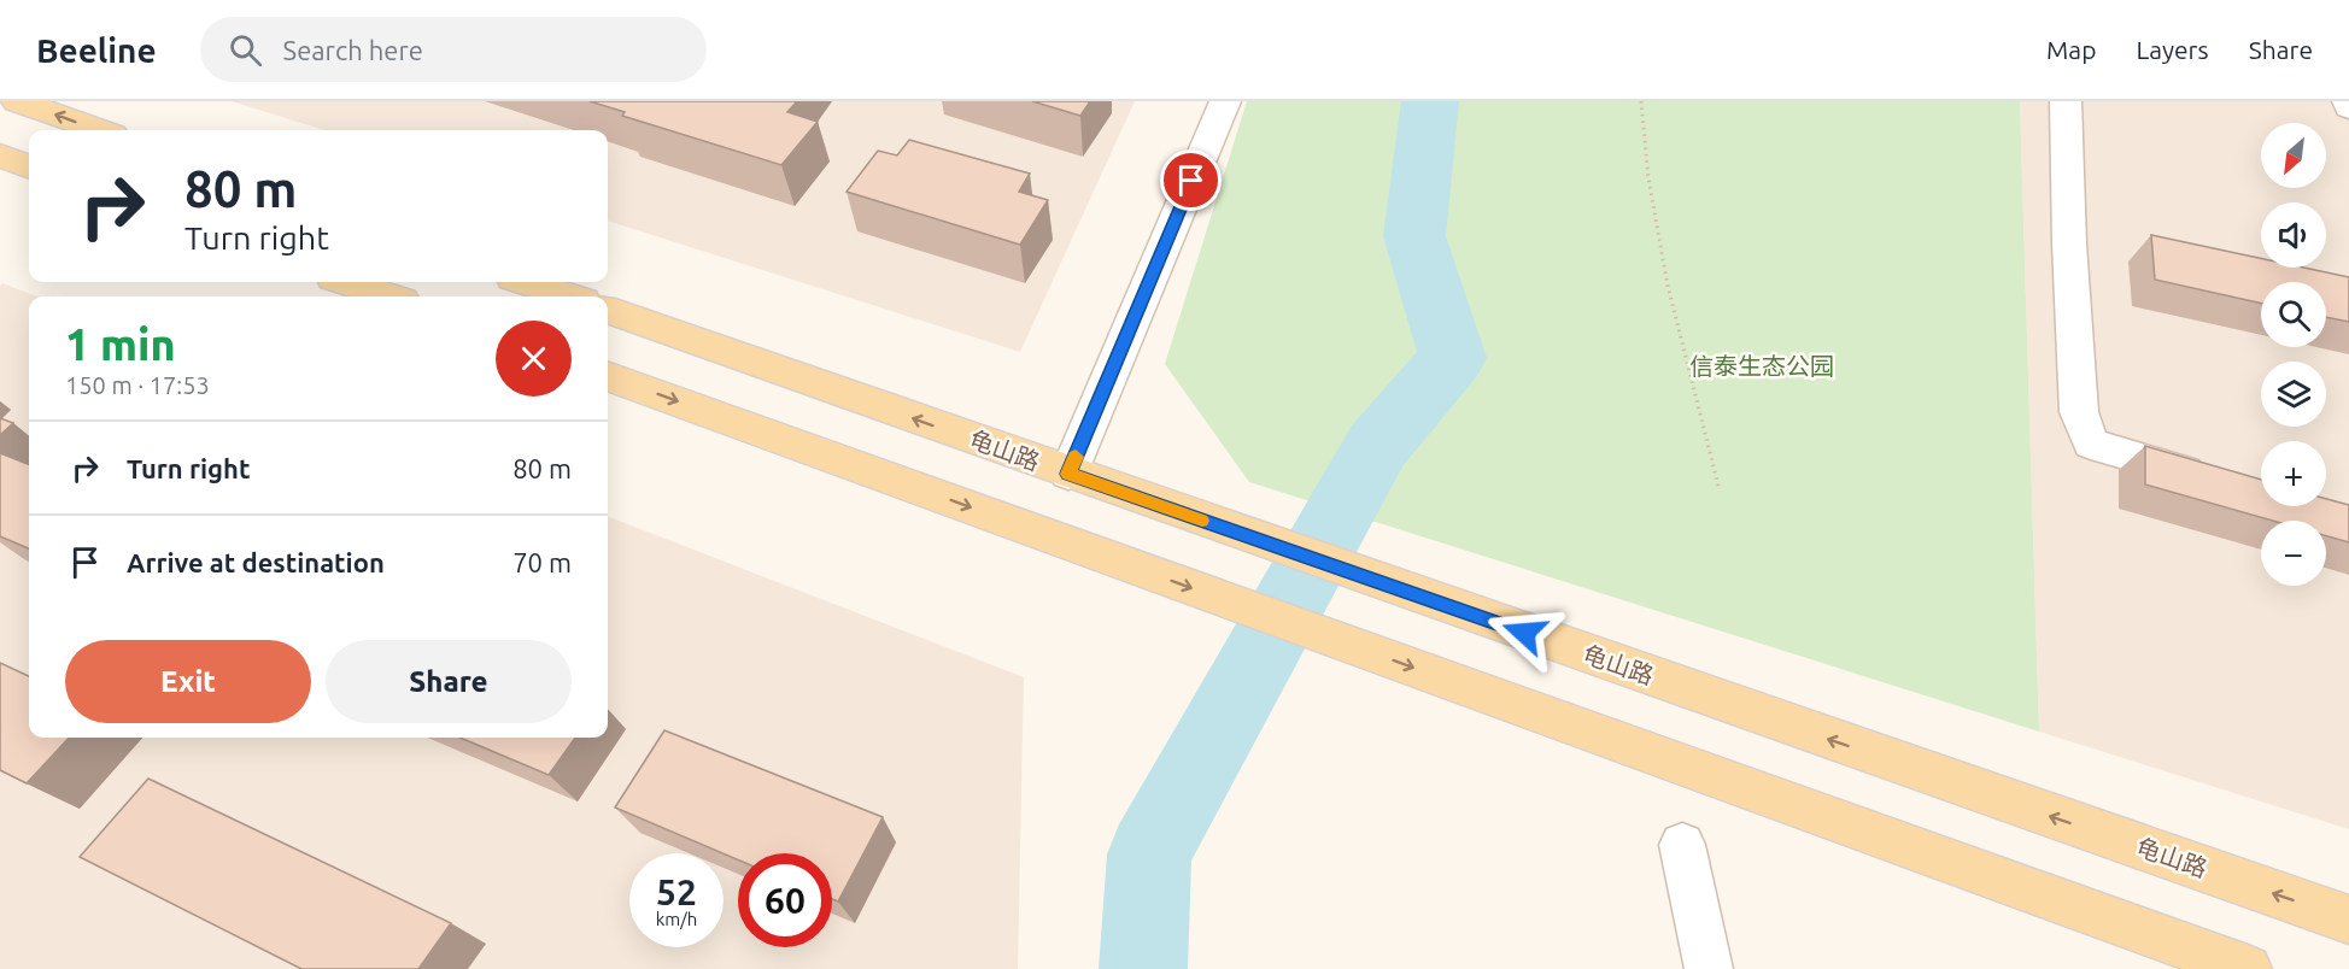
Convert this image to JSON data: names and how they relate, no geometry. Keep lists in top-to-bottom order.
{
  "streets": {
    "main road": ["龟山路"]
  },
  "parks": ["信泰生态公园"],
  "north": "bottom left",
  "page": {
    "header": "Beeline",
    "search": "Search here",
    "nav": ["Map", "Layers", "Share"],
    "map_buttons": ["+", "−"],
    "turn": ["80 m", "Turn right"],
    "heading": ["1 min", "150 m · 17:53"],
    "list": [
      {
        "name": "Turn right",
        "value": "80 m"
      },
      {
        "name": "Arrive at destination",
        "value": "70 m"
      }
    ],
    "buttons": ["Exit", "Share"],
    "speed": "52 km/h",
    "limit": "60"
  }
}
